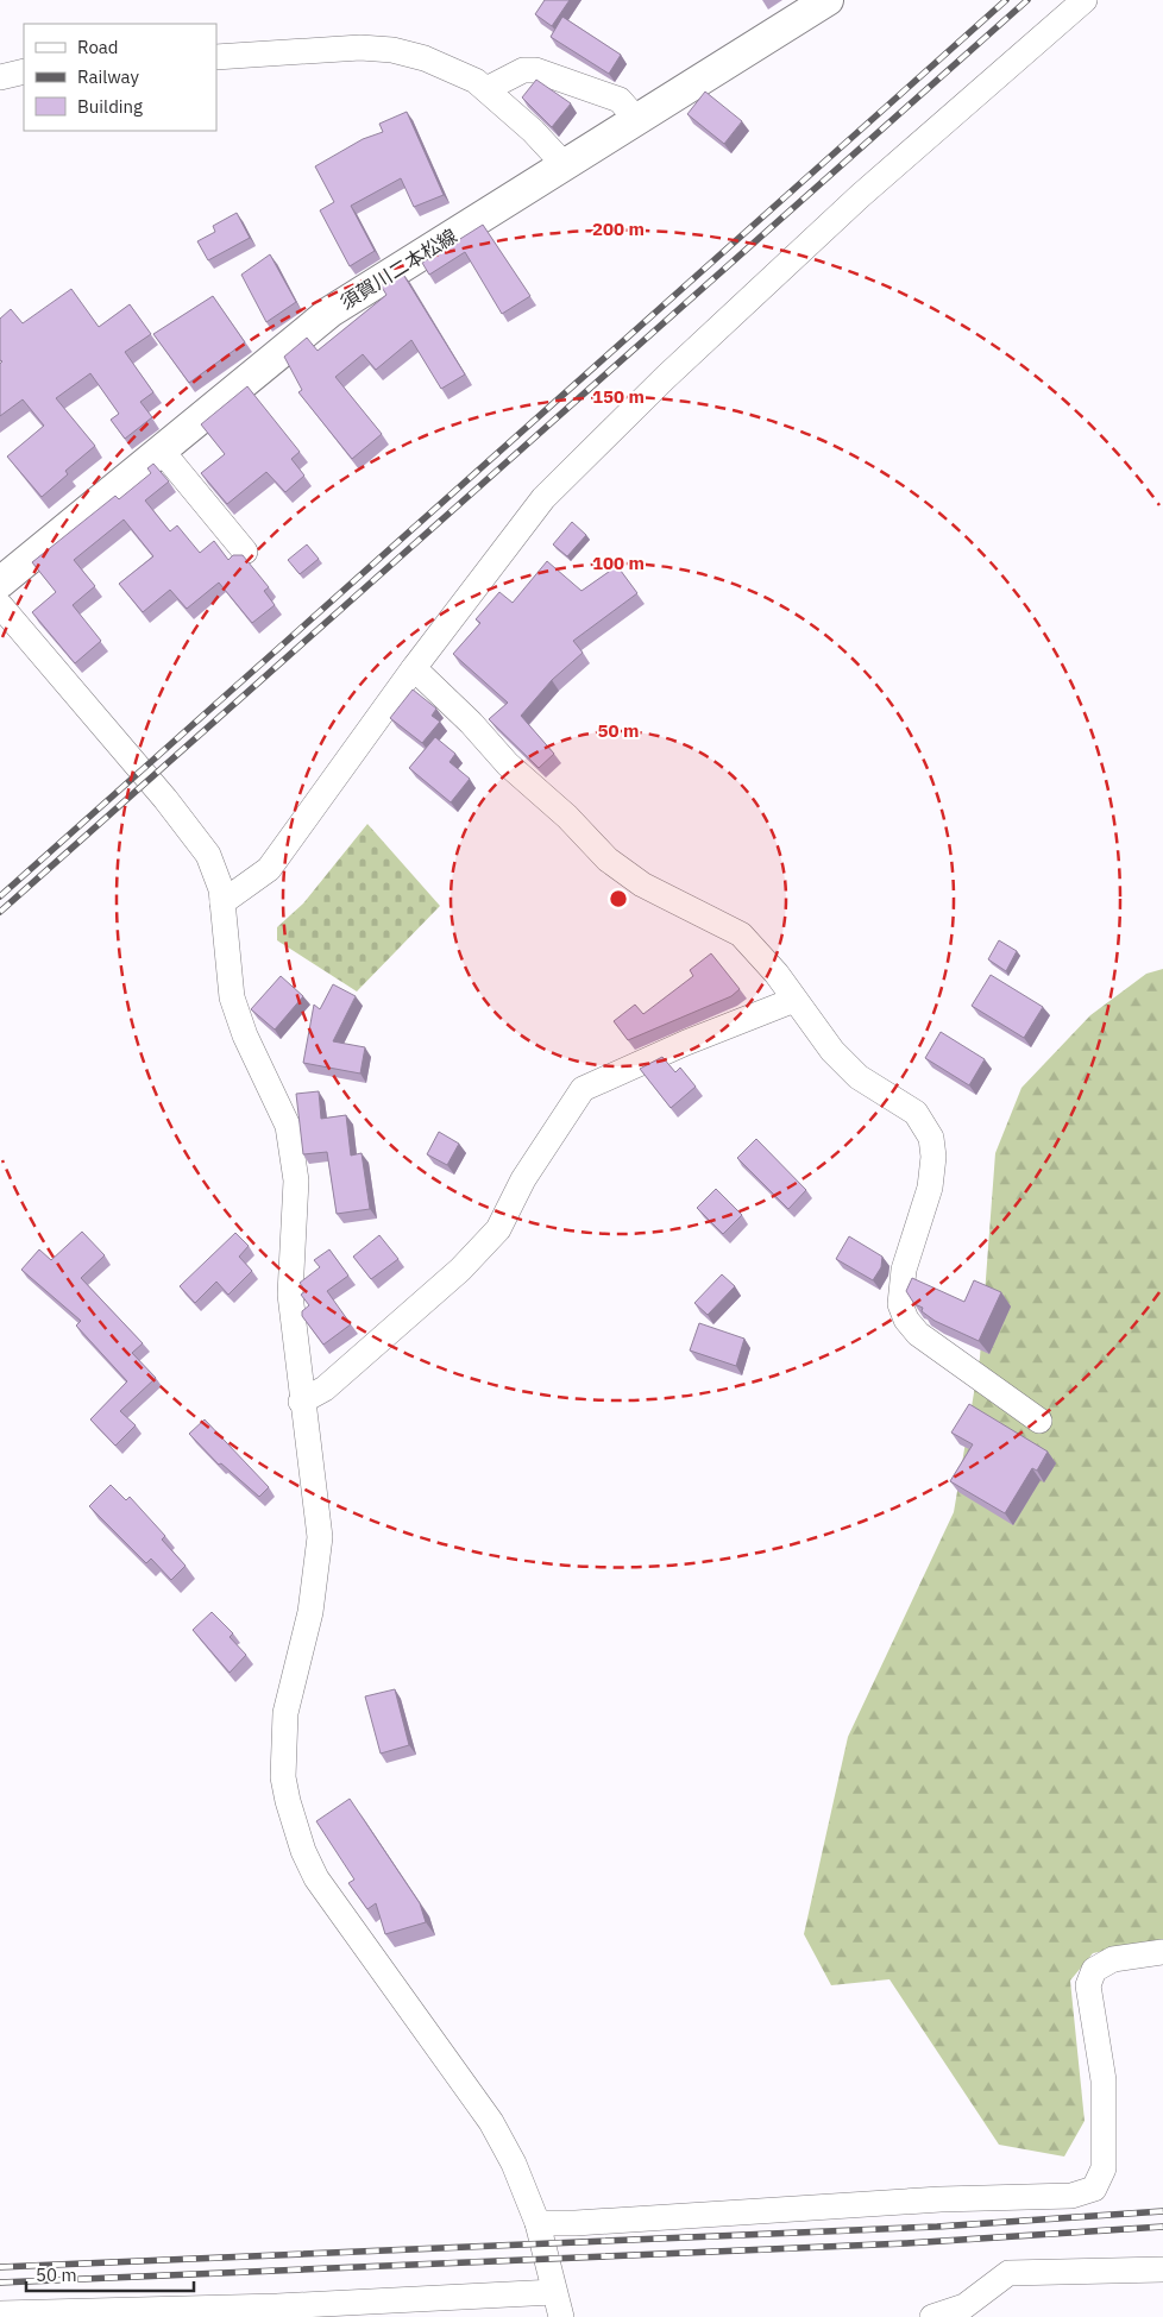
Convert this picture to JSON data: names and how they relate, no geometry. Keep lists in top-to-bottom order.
{
  "streets": {
    "main road": ["須賀川二本松線"]
  },
  "legend": ["Road", "Railway", "Building"],
  "scale_bar": "50 m",
  "rings": [
    "200 m",
    "150 m",
    "100 m",
    "50 m"
  ]
}
